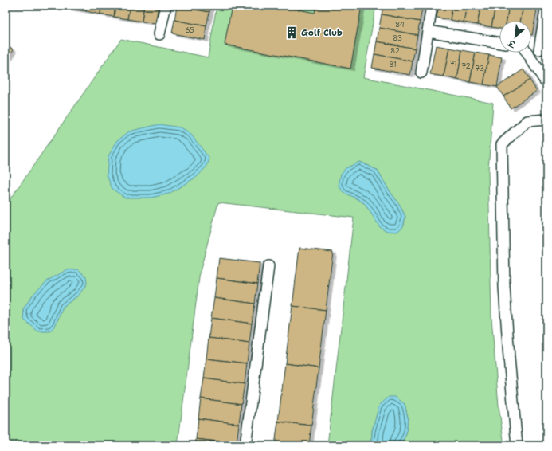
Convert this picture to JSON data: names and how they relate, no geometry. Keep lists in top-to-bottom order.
{
  "places": {
    "building": ["Golf Club"]
  },
  "house_numbers": [
    "84",
    "65",
    "83",
    "82",
    "71",
    "81",
    "72",
    "73"
  ],
  "north": "bottom left"
}
